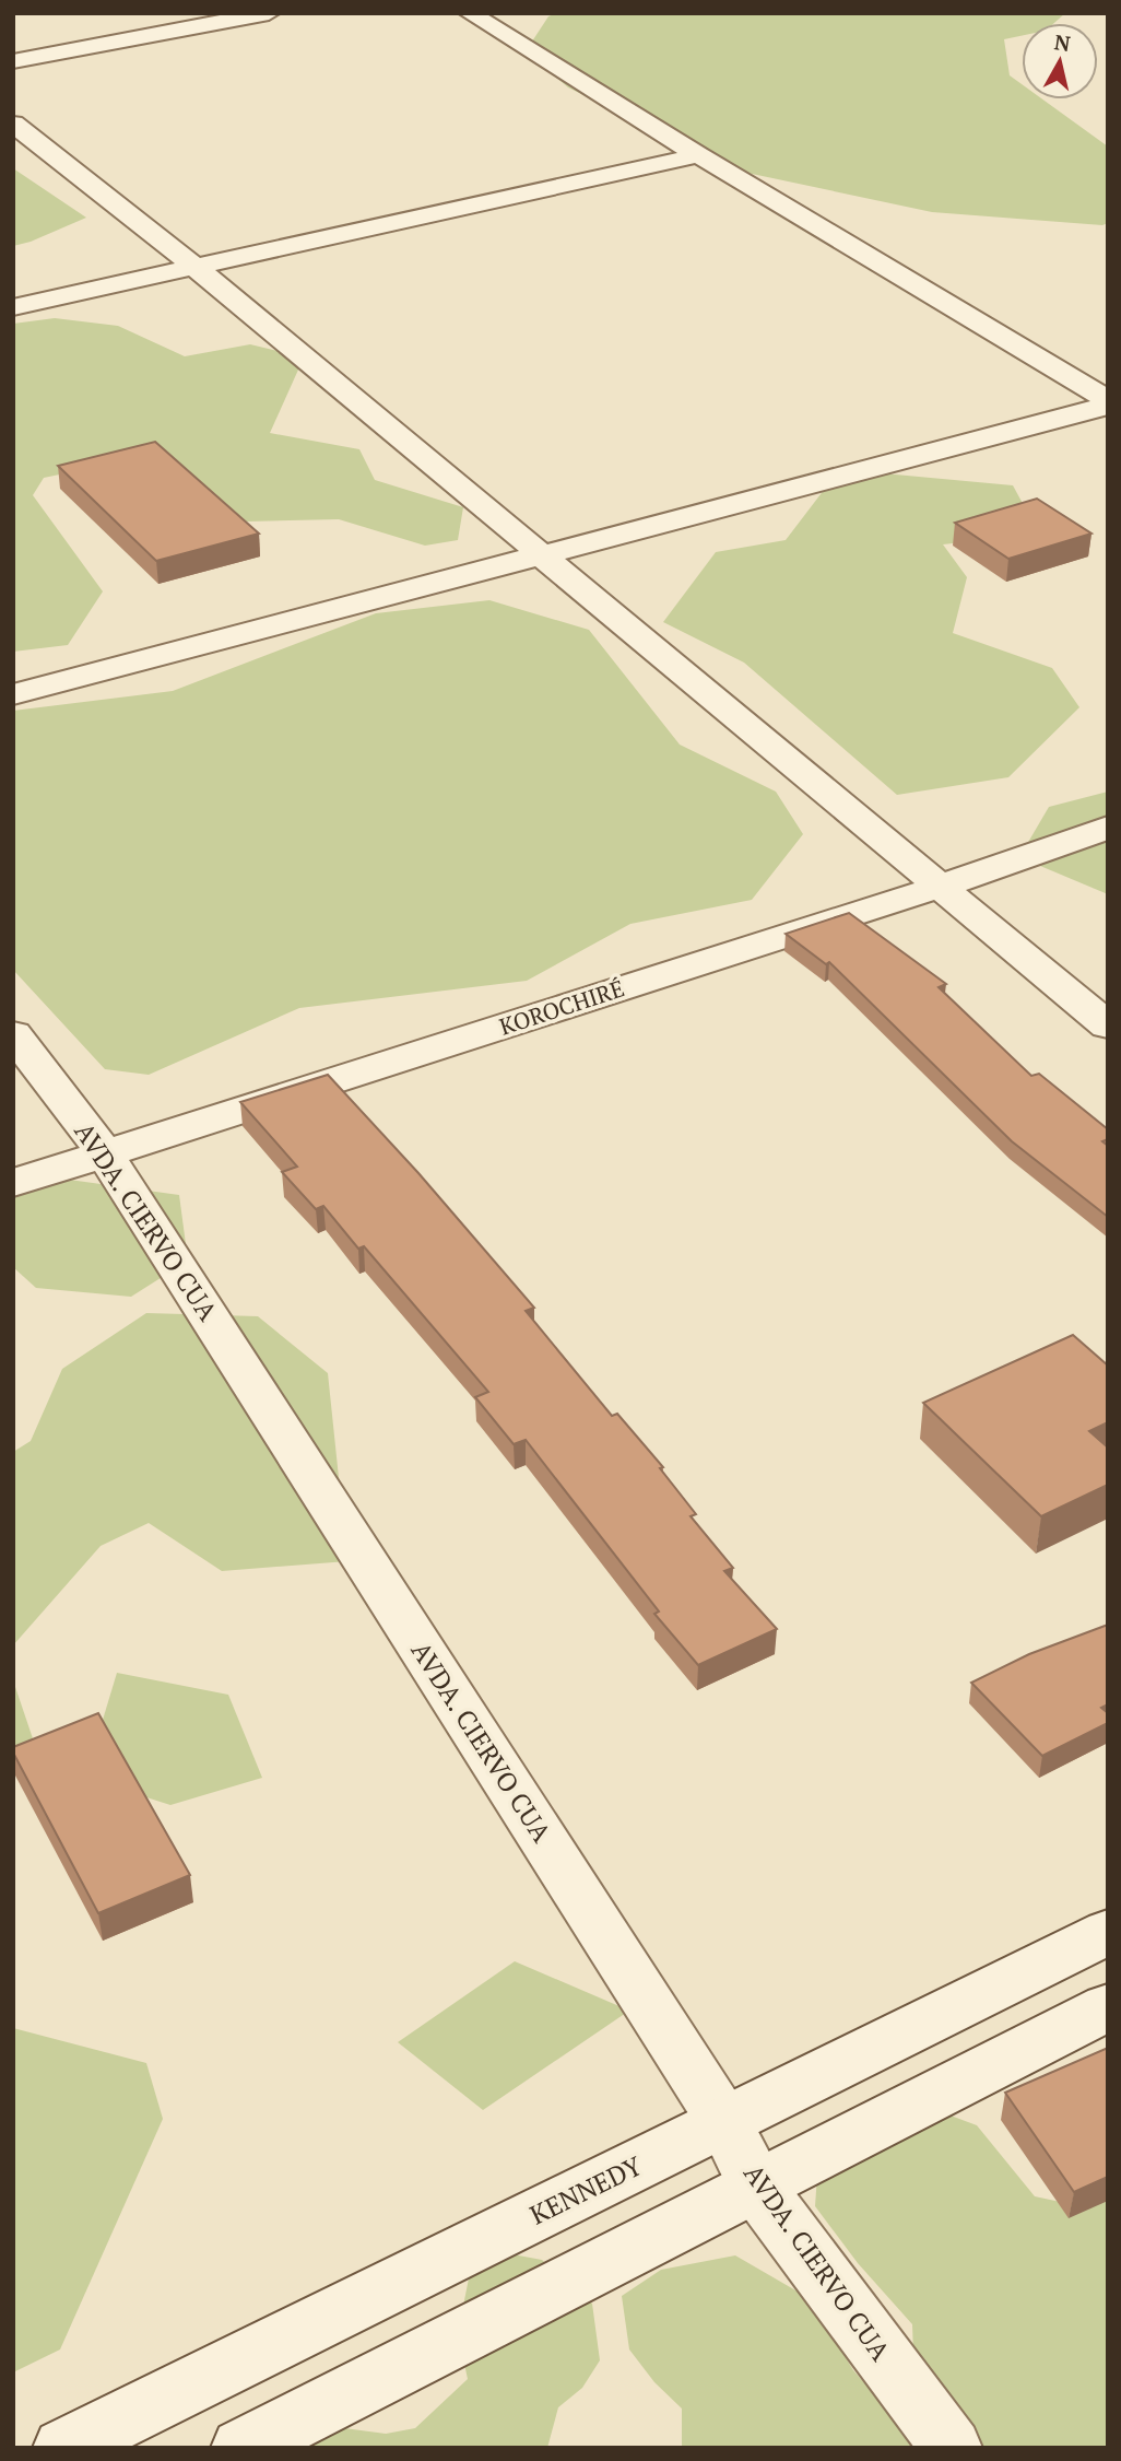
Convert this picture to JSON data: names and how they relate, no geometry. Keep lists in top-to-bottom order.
{
  "streets": {
    "street": ["KOROCHIRÉ", "AVDA. CIERVO CUA", "KENNEDY"]
  },
  "crossings": [
    ["KOROCHIRÉ", "AVDA. CIERVO CUA"],
    ["AVDA. CIERVO CUA", "KENNEDY"]
  ],
  "north": "top"
}
